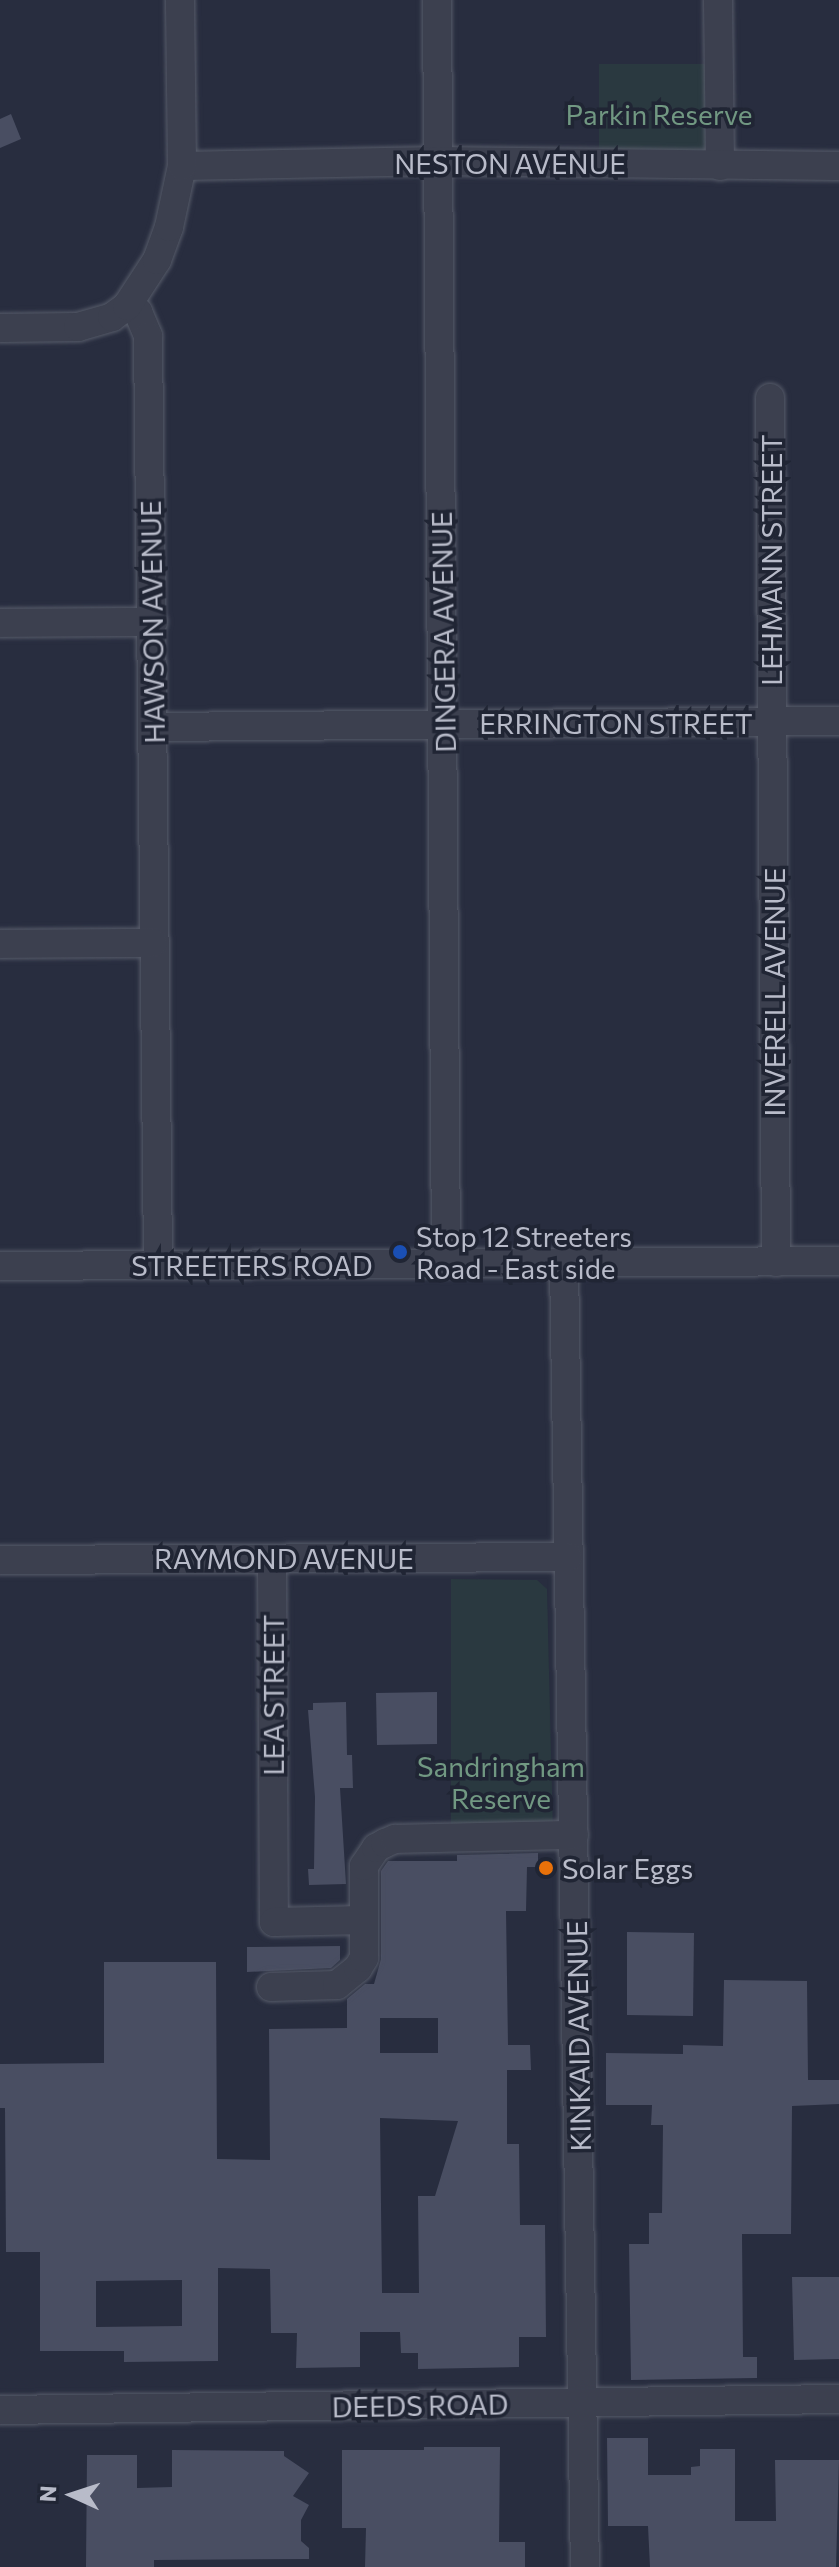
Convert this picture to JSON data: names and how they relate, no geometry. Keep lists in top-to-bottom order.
{
  "streets": {
    "street": [
      "NESTON AVENUE",
      "LEHMANN STREET",
      "HAWSON AVENUE",
      "DINGERA AVENUE",
      "ERRINGTON STREET",
      "INVERELL AVENUE",
      "STREETERS ROAD",
      "RAYMOND AVENUE",
      "LEA STREET",
      "KINKAID AVENUE",
      "DEEDS ROAD"
    ]
  },
  "crossings": [
    ["NESTON AVENUE", "DINGERA AVENUE"],
    ["LEHMANN STREET", "ERRINGTON STREET"],
    ["LEHMANN STREET", "INVERELL AVENUE"],
    ["HAWSON AVENUE", "ERRINGTON STREET"],
    ["HAWSON AVENUE", "STREETERS ROAD"],
    ["DINGERA AVENUE", "ERRINGTON STREET"],
    ["DINGERA AVENUE", "STREETERS ROAD"],
    ["ERRINGTON STREET", "INVERELL AVENUE"],
    ["INVERELL AVENUE", "STREETERS ROAD"],
    ["STREETERS ROAD", "KINKAID AVENUE"],
    ["RAYMOND AVENUE", "LEA STREET"],
    ["RAYMOND AVENUE", "KINKAID AVENUE"],
    ["KINKAID AVENUE", "DEEDS ROAD"]
  ],
  "parks": ["Parkin Reserve", "Sandringham Reserve"],
  "places": ["Stop 12 Streeters Road - East side", "Solar Eggs"],
  "north": "left"
}
